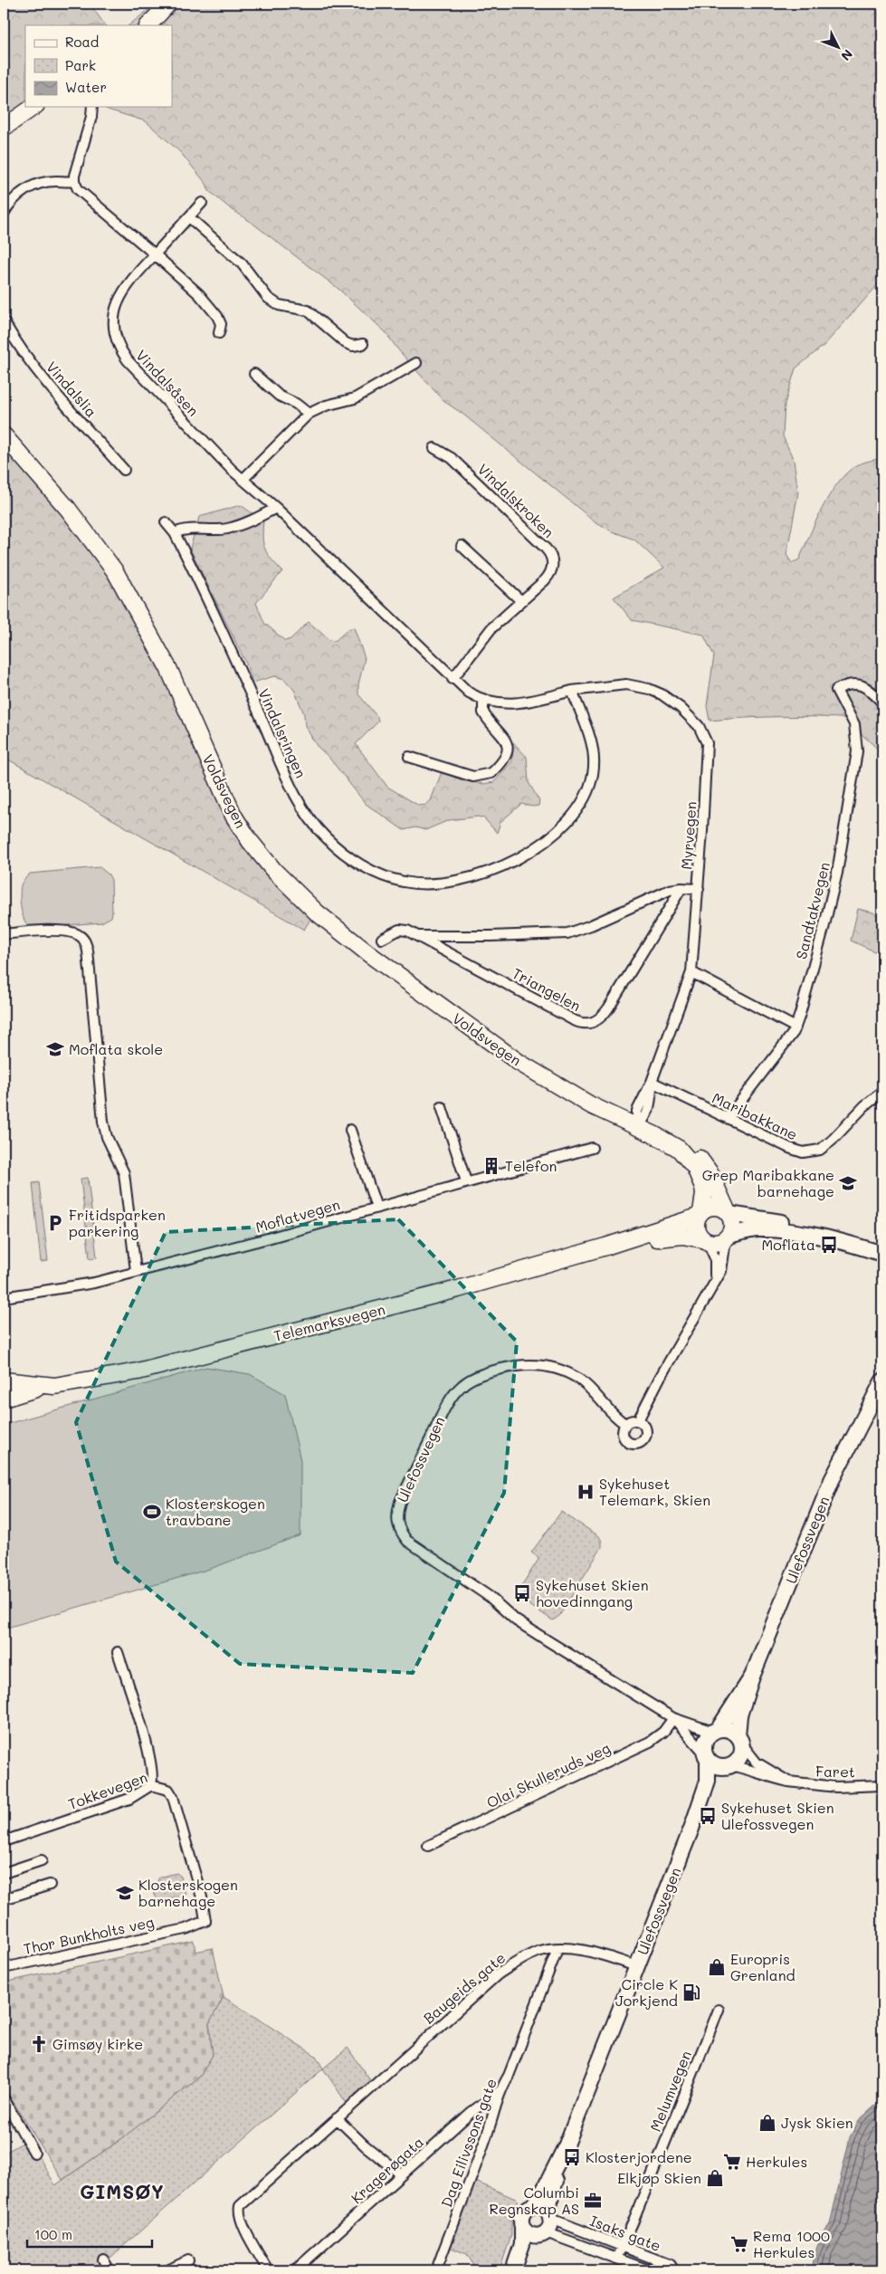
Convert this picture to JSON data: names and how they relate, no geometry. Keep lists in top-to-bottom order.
{
  "streets": {
    "highway": ["Voldsvegen", "Telemarksvegen"],
    "main road": ["Ulefossvegen"],
    "street": [
      "Vindalsåsen",
      "Vindalslia",
      "Vindalskroken",
      "Vindalsringen",
      "Myrvegen",
      "Sandtakvegen",
      "Triangelen",
      "Maribakkane",
      "Moflatvegen",
      "Faret",
      "Olai Skulleruds veg",
      "Tokkevegen",
      "Thor Bunkholts veg",
      "Baugeids gate",
      "Melumvegen",
      "Dag Eilivssons gate",
      "Kragerøgata",
      "Isaks gate"
    ]
  },
  "crossings": [
    ["Vindalsringen", "Myrvegen"],
    ["Voldsvegen", "Myrvegen"],
    ["Voldsvegen", "Telemarksvegen"],
    ["Myrvegen", "Triangelen"],
    ["Myrvegen", "Maribakkane"],
    ["Sandtakvegen", "Maribakkane"],
    ["Ulefossvegen", "Faret"],
    ["Ulefossvegen", "Olai Skulleruds veg"],
    ["Ulefossvegen", "Baugeids gate"],
    ["Ulefossvegen", "Isaks gate"],
    ["Tokkevegen", "Thor Bunkholts veg"],
    ["Baugeids gate", "Dag Eilivssons gate"],
    ["Melumvegen", "Isaks gate"],
    ["Dag Eilivssons gate", "Kragerøgata"]
  ],
  "districts": ["GIMSØY"],
  "places": {
    "school or university": ["Moflata skole", "Grep Maribakkane barnehage", "Klosterskogen barnehage"],
    "building": ["Telefon"],
    "parking": ["Fritidsparken parkering"],
    "bus stop": [
      "Moflata",
      "Sykehuset Skien hovedinngang",
      "Sykehuset Skien Ulefossvegen",
      "Klosterjordene"
    ],
    "hospital": ["Sykehuset Telemark, Skien"],
    "sports": ["Klosterskogen travbane"],
    "shop": ["Europris Grenland", "Jysk Skien", "Elkjøp Skien"],
    "fuel station": ["Circle K Jorkjend"],
    "church": ["Gimsøy kirke"],
    "supermarket": ["Herkules", "Rema 1000 Herkules"],
    "office": ["Columbi Regnskap AS"]
  },
  "legend": ["Road", "Park", "Water"],
  "scale_bar": "100 m",
  "north": "bottom right"
}
